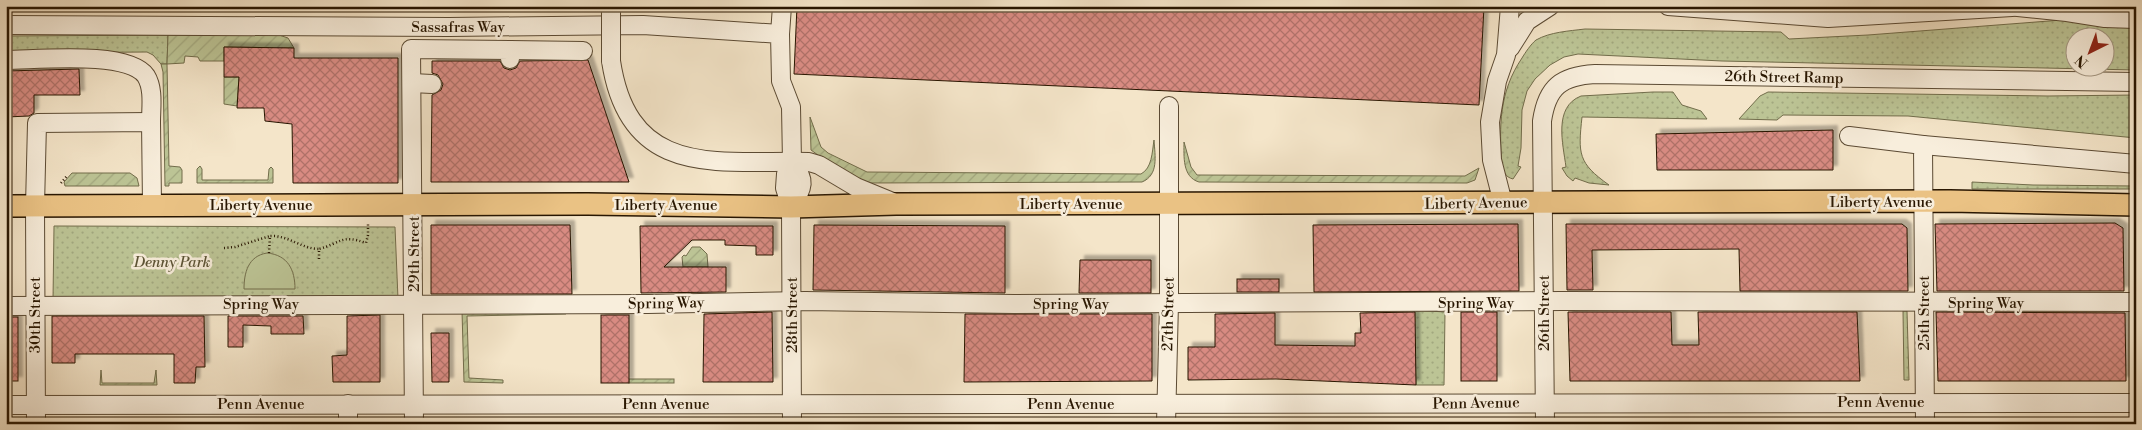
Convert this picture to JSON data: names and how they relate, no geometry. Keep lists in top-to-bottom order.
{
  "streets": {
    "main road": ["Liberty Avenue"],
    "street": [
      "Sassafras Way",
      "26th Street Ramp",
      "29th Street",
      "Spring Way",
      "26th Street",
      "25th Street",
      "27th Street",
      "30th Street",
      "28th Street",
      "Penn Avenue"
    ]
  },
  "crossings": [
    ["26th Street Ramp", "Liberty Avenue"],
    ["26th Street Ramp", "26th Street"],
    ["Liberty Avenue", "29th Street"],
    ["Liberty Avenue", "26th Street"],
    ["Liberty Avenue", "25th Street"],
    ["Liberty Avenue", "27th Street"],
    ["Liberty Avenue", "30th Street"],
    ["Liberty Avenue", "28th Street"],
    ["29th Street", "Spring Way"],
    ["29th Street", "Penn Avenue"],
    ["Spring Way", "26th Street"],
    ["Spring Way", "25th Street"],
    ["Spring Way", "27th Street"],
    ["Spring Way", "30th Street"],
    ["Spring Way", "28th Street"],
    ["26th Street", "Penn Avenue"],
    ["25th Street", "Penn Avenue"],
    ["27th Street", "Penn Avenue"],
    ["30th Street", "Penn Avenue"],
    ["28th Street", "Penn Avenue"]
  ],
  "parks": ["Denny Park"],
  "north": "bottom left"
}
